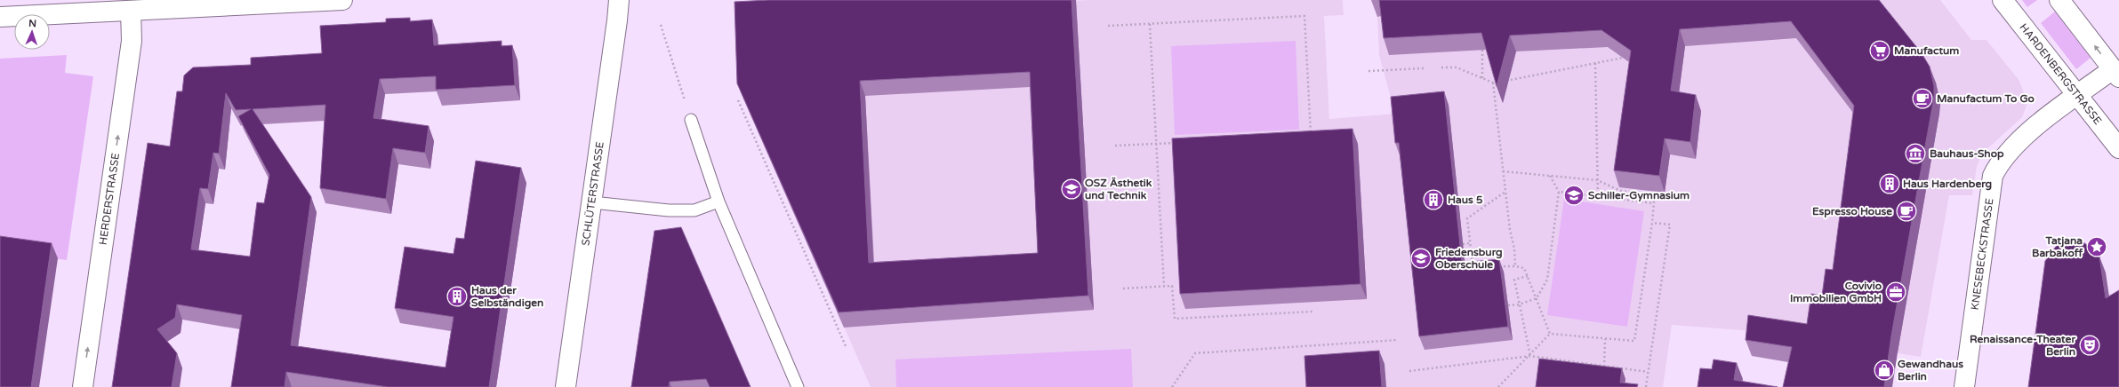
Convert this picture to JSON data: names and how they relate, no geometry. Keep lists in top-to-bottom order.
{
  "streets": {
    "street": [
      "HARDENBERGSTRASSE",
      "SCHLÜTERSTRASSE",
      "HERDERSTRASSE",
      "KNESEBECKSTRASSE"
    ]
  },
  "crossings": [
    ["HARDENBERGSTRASSE", "KNESEBECKSTRASSE"]
  ],
  "one_way": ["HERDERSTRASSE"],
  "places": {
    "supermarket": ["Manufactum"],
    "cafe": ["Manufactum To Go", "Espresso House"],
    "museum": ["Bauhaus-Shop"],
    "building": ["Haus Hardenberg", "Haus 5", "Haus der Selbständigen"],
    "school or university": ["OSZ Ästhetik und Technik", "Schiller-Gymnasium", "Friedensburg Oberschule"],
    "place": ["Tatjana Barbakoff"],
    "office": ["Covivio Immobilien GmbH"],
    "theatre": ["Renaissance-Theater Berlin"],
    "shop": ["Gewandhaus Berlin"]
  },
  "north": "top"
}
